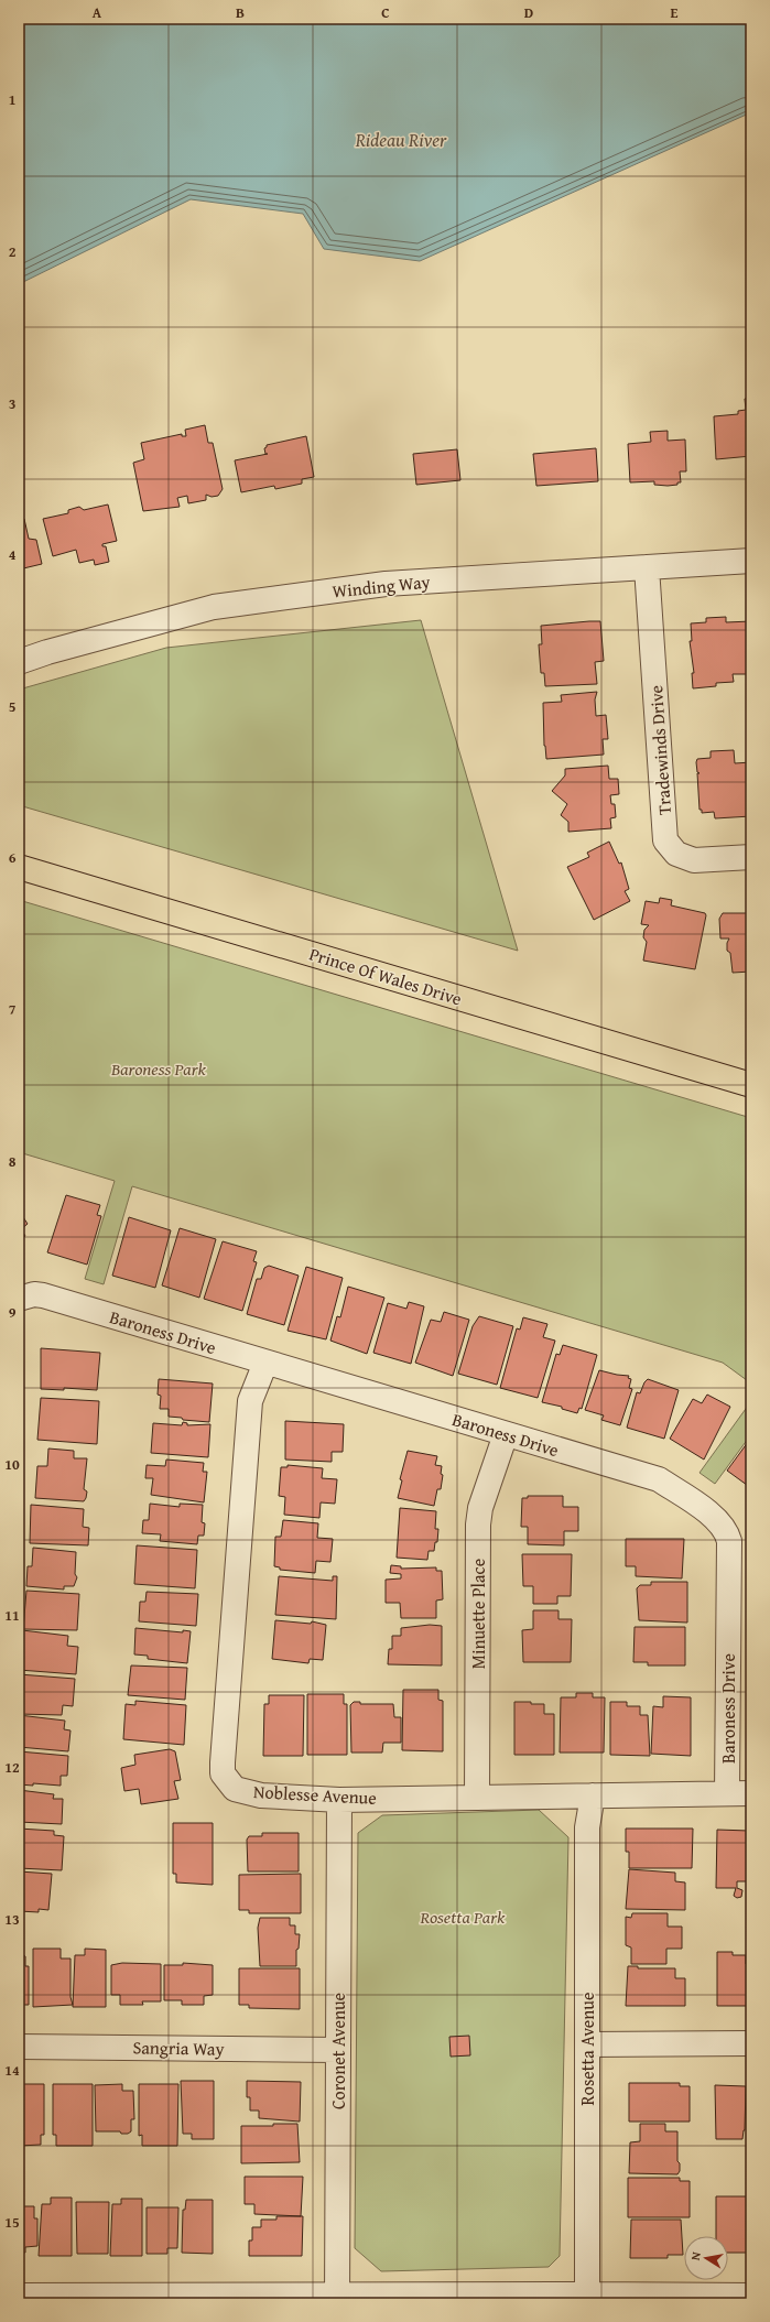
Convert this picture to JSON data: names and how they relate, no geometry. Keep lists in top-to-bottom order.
{
  "streets": {
    "main road": ["Prince Of Wales Drive"],
    "street": [
      "Winding Way",
      "Tradewinds Drive",
      "Baroness Drive",
      "Minuette Place",
      "Noblesse Avenue",
      "Sangria Way",
      "Rosetta Avenue",
      "Coronet Avenue"
    ]
  },
  "crossings": [
    ["Winding Way", "Tradewinds Drive"],
    ["Baroness Drive", "Minuette Place"],
    ["Baroness Drive", "Noblesse Avenue"],
    ["Minuette Place", "Noblesse Avenue"],
    ["Noblesse Avenue", "Rosetta Avenue"],
    ["Noblesse Avenue", "Coronet Avenue"],
    ["Sangria Way", "Coronet Avenue"]
  ],
  "water": ["Rideau River"],
  "parks": ["Baroness Park", "Rosetta Park"],
  "north": "left",
  "grid": {
    "columns": [
      "A",
      "B",
      "C",
      "D",
      "E"
    ],
    "rows": [
      "1",
      "2",
      "3",
      "4",
      "5",
      "6",
      "7",
      "8",
      "9",
      "10",
      "11",
      "12",
      "13",
      "14",
      "15"
    ]
  }
}
